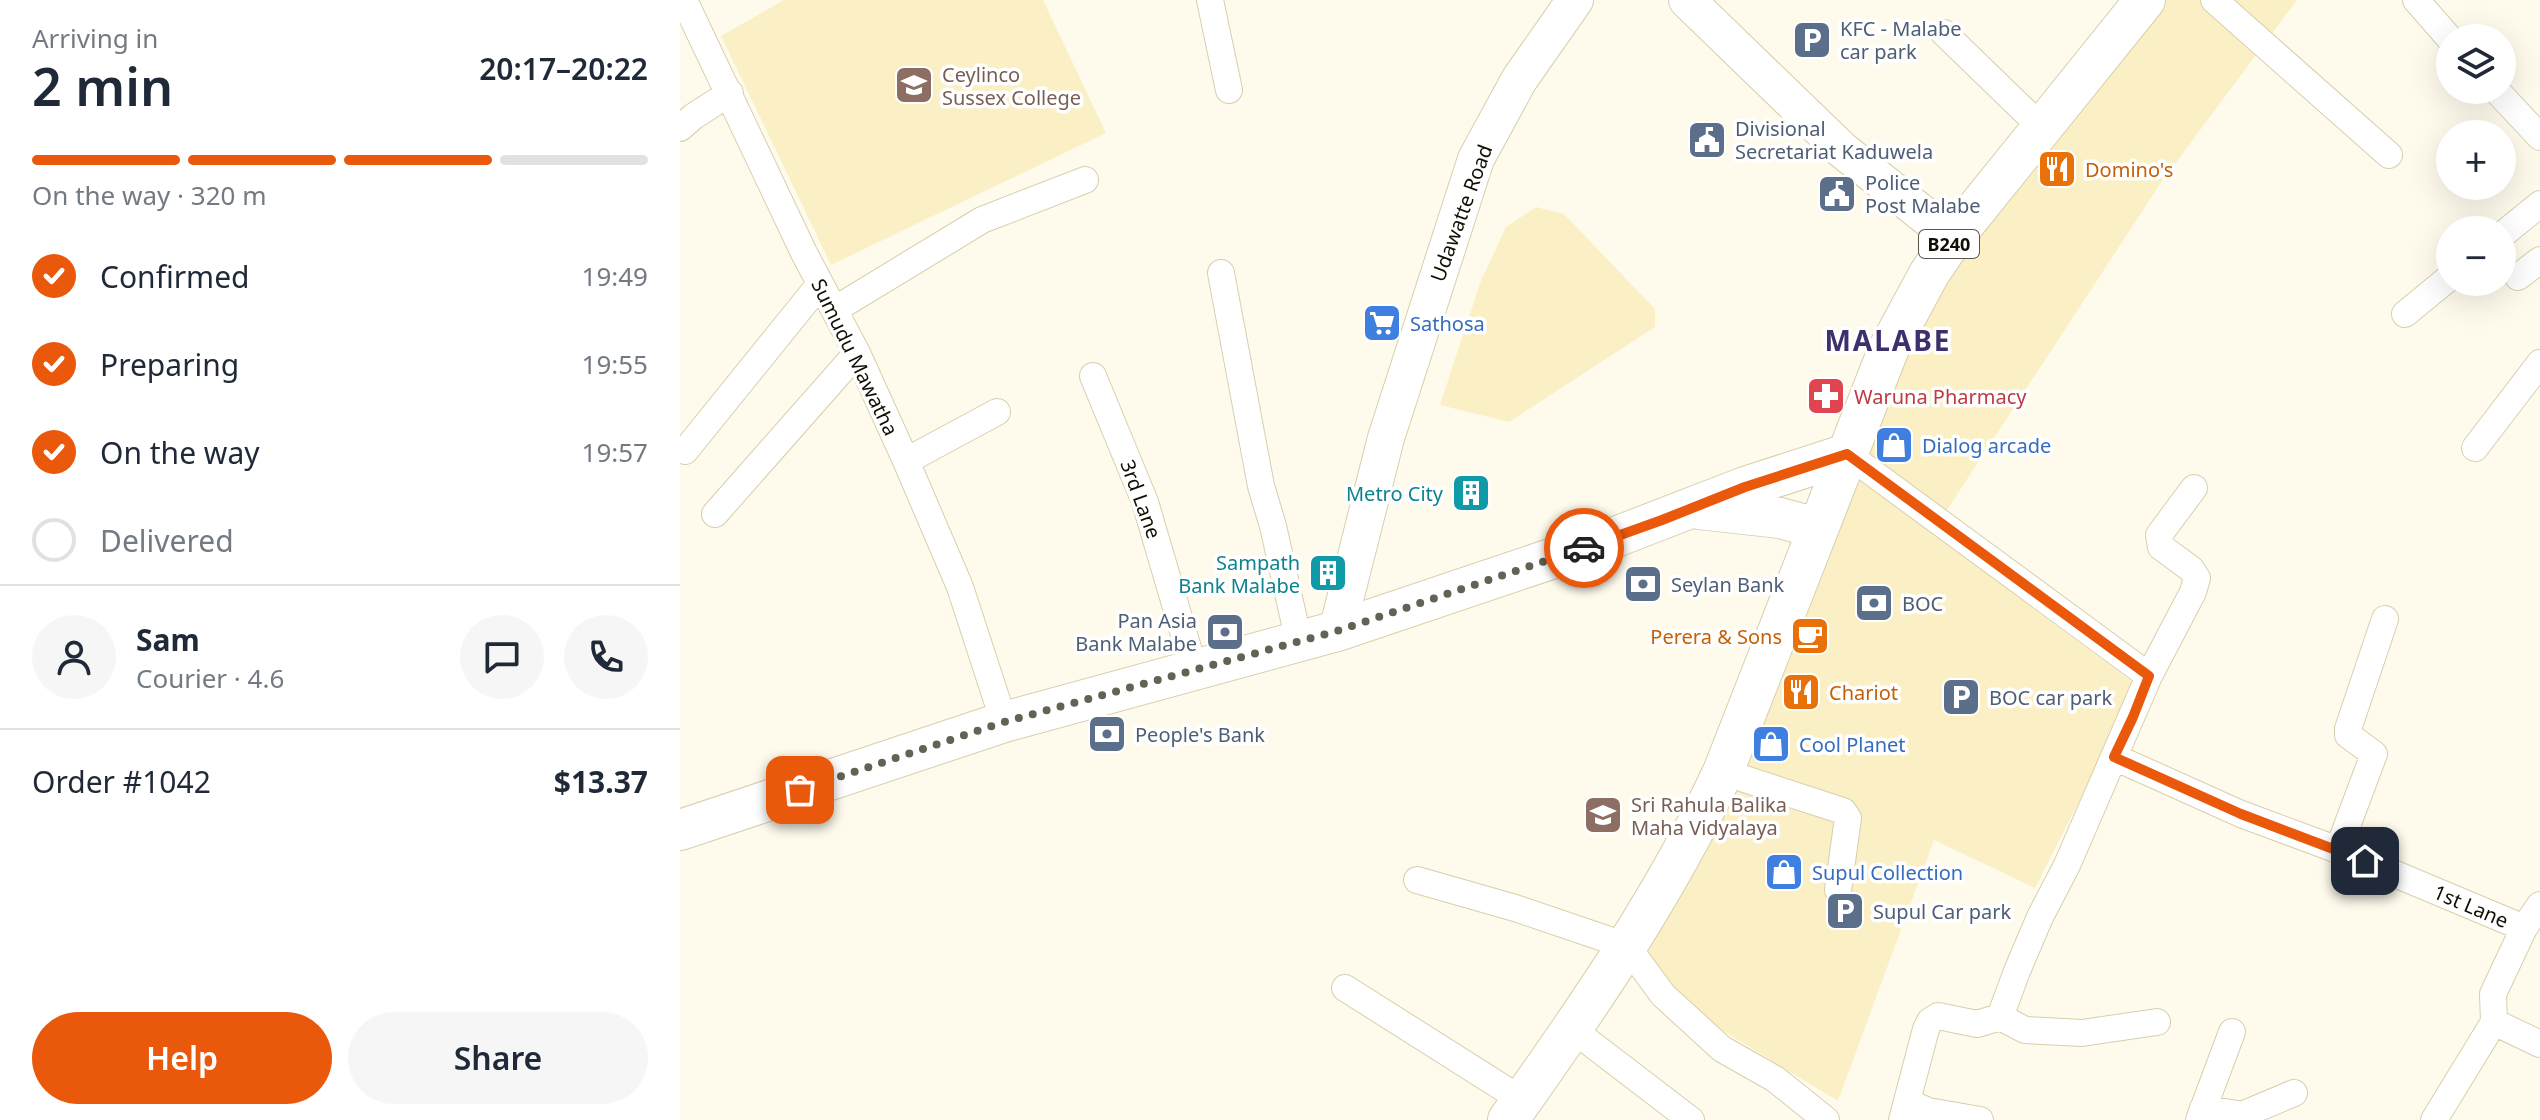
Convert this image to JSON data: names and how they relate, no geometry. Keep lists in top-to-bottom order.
{
  "streets": {
    "main road": ["B240"],
    "street": [
      "Udawatte Road",
      "Sumudu Mawatha",
      "3rd Lane",
      "1st Lane"
    ]
  },
  "districts": ["MALABE"],
  "places": {
    "parking": ["KFC - Malabe car park", "BOC car park", "Supul Car park"],
    "school or university": ["Ceylinco Sussex College", "Sri Rahula Balika Maha Vidyalaya"],
    "public building": ["Divisional Secretariat Kaduwela", "Police Post Malabe"],
    "restaurant": ["Domino's", "Chariot"],
    "supermarket": ["Sathosa"],
    "pharmacy": ["Waruna Pharmacy"],
    "shop": ["Dialog arcade", "Cool Planet", "Supul Collection"],
    "building": ["Metro City", "Sampath Bank Malabe"],
    "bank": [
      "Seylan Bank",
      "BOC",
      "Pan Asia Bank Malabe",
      "People's Bank"
    ],
    "cafe": ["Perera & Sons"]
  },
  "page": {
    "heading": ["2 min", "Arriving in", "20:17–20:22"],
    "panel": [
      "Sam",
      "Courier · 4.6",
      "Order #1042",
      "$13.37"
    ],
    "map_buttons": ["+", "−"],
    "bar": "On the way · 320 m",
    "list": [
      ["Confirmed", "19:49"],
      ["Preparing", "19:55"],
      ["On the way", "19:57"],
      "Delivered"
    ],
    "buttons": ["Help", "Share"]
  }
}
